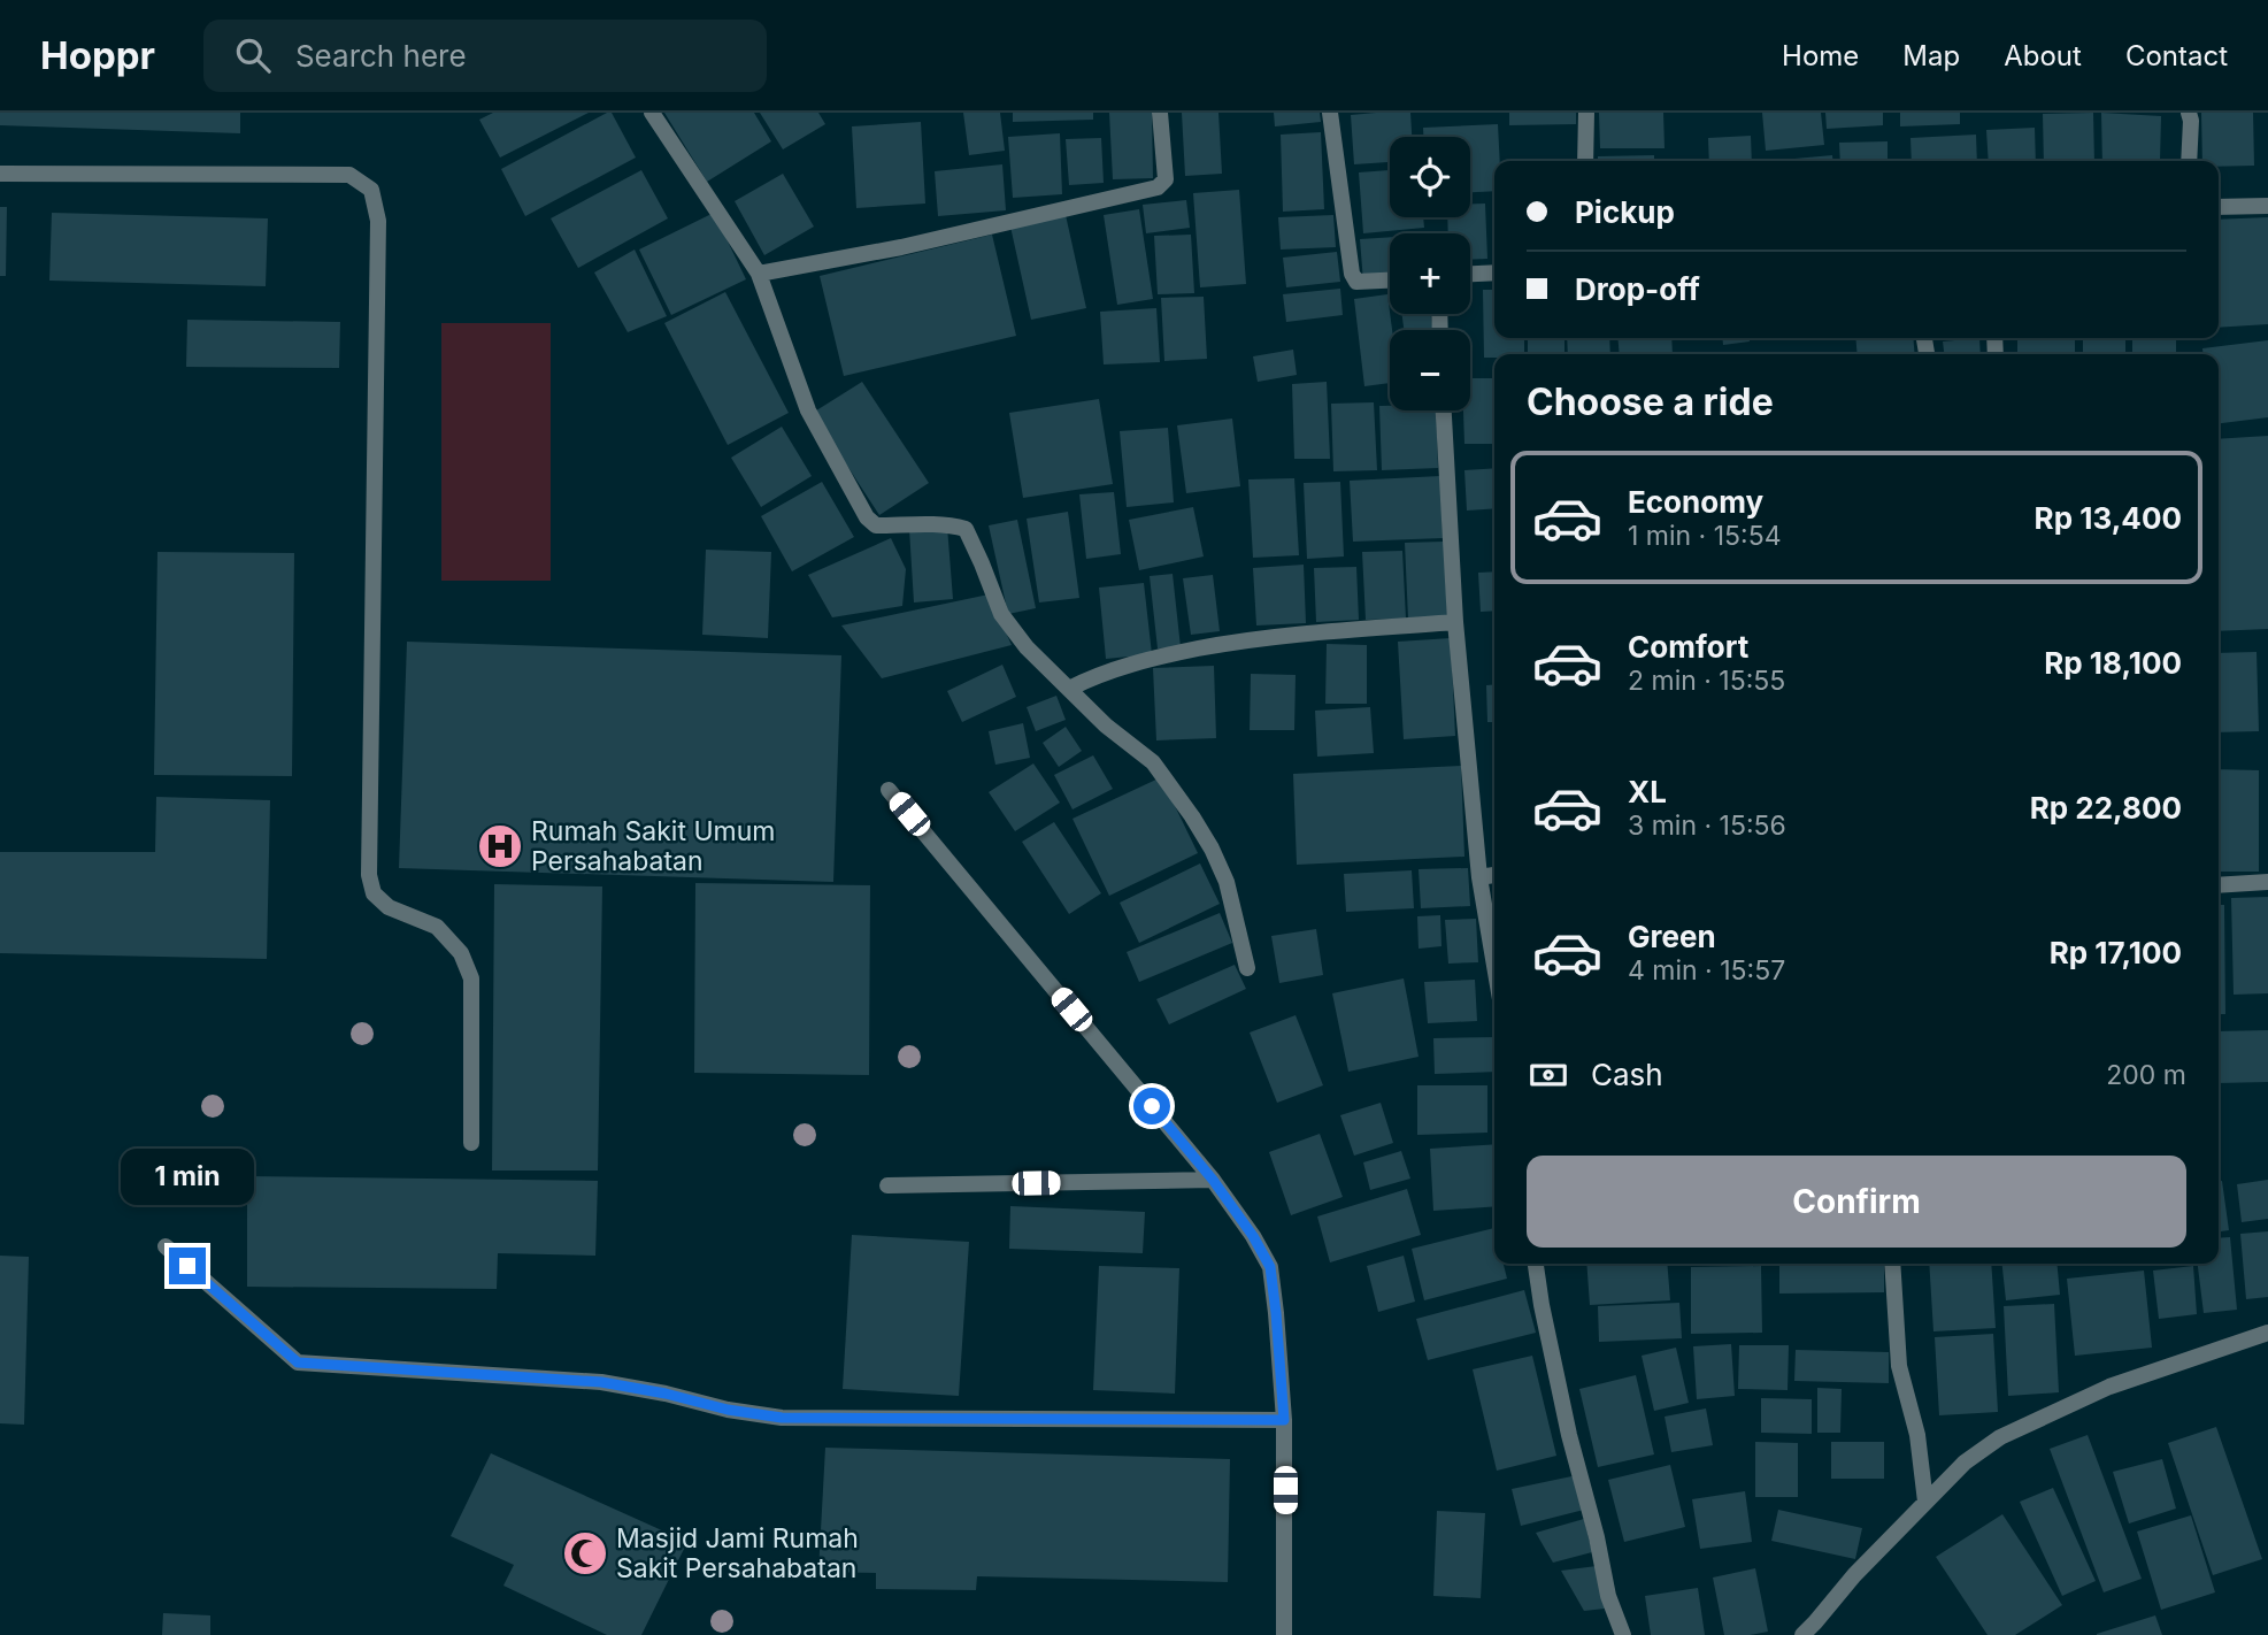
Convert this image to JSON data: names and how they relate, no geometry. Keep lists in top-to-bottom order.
{
  "places": {
    "hospital": ["Rumah Sakit Umum Persahabatan"],
    "mosque": ["Masjid Jami Rumah Sakit Persahabatan"]
  },
  "page": {
    "header": "Hoppr",
    "search": "Search here",
    "nav": [
      "Home",
      "Map",
      "About",
      "Contact"
    ],
    "map_buttons": ["+", "−"],
    "banner": ["Pickup", "Drop-off"],
    "heading": "Choose a ride",
    "list": [
      {
        "name": "Economy",
        "note": "1 min · 15:54",
        "value": "Rp 13,400"
      },
      {
        "name": "Comfort",
        "note": "2 min · 15:55",
        "value": "Rp 18,100"
      },
      {
        "name": "XL",
        "note": "3 min · 15:56",
        "value": "Rp 22,800"
      },
      {
        "name": "Green",
        "note": "4 min · 15:57",
        "value": "Rp 17,100"
      }
    ],
    "pay": ["Cash", "200 m"],
    "buttons": "Confirm",
    "bubble": "1 min"
  }
}
